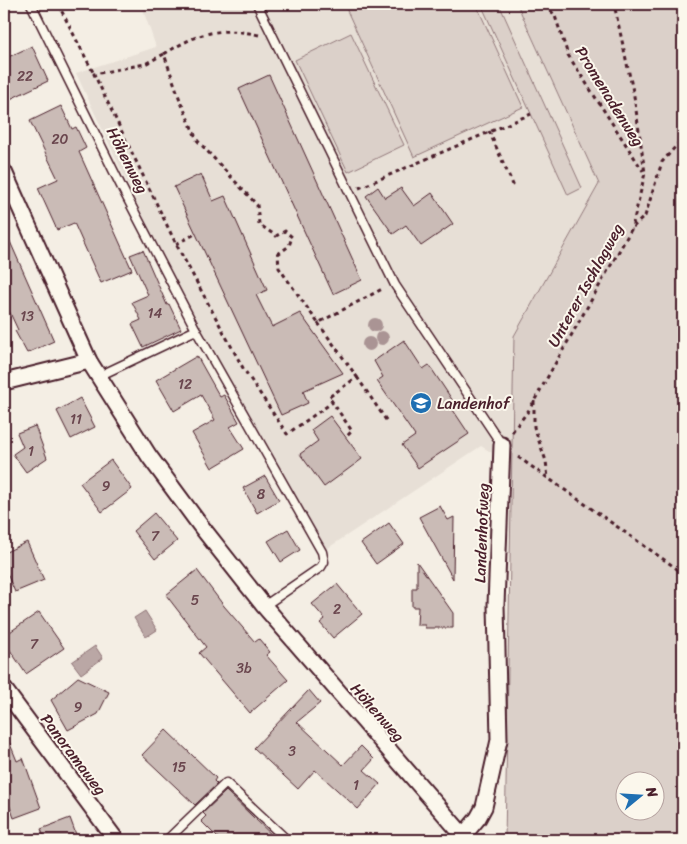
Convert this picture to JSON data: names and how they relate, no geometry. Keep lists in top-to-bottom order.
{
  "streets": {
    "street": ["Höhenweg", "Landenhofweg", "Panoramaweg"],
    "path": ["Promenadenweg", "Unterer Ischlagweg"]
  },
  "crossings": [
    ["Promenadenweg", "Unterer Ischlagweg"],
    ["Höhenweg", "Landenhofweg"],
    ["Unterer Ischlagweg", "Landenhofweg"]
  ],
  "places": {
    "school or university": ["Landenhof"]
  },
  "house_numbers": [
    "22",
    "20",
    "14",
    "13",
    "12",
    "11",
    "1",
    "9",
    "8",
    "7",
    "5",
    "2",
    "7",
    "3b",
    "9",
    "3",
    "15",
    "1"
  ],
  "north": "right"
}
